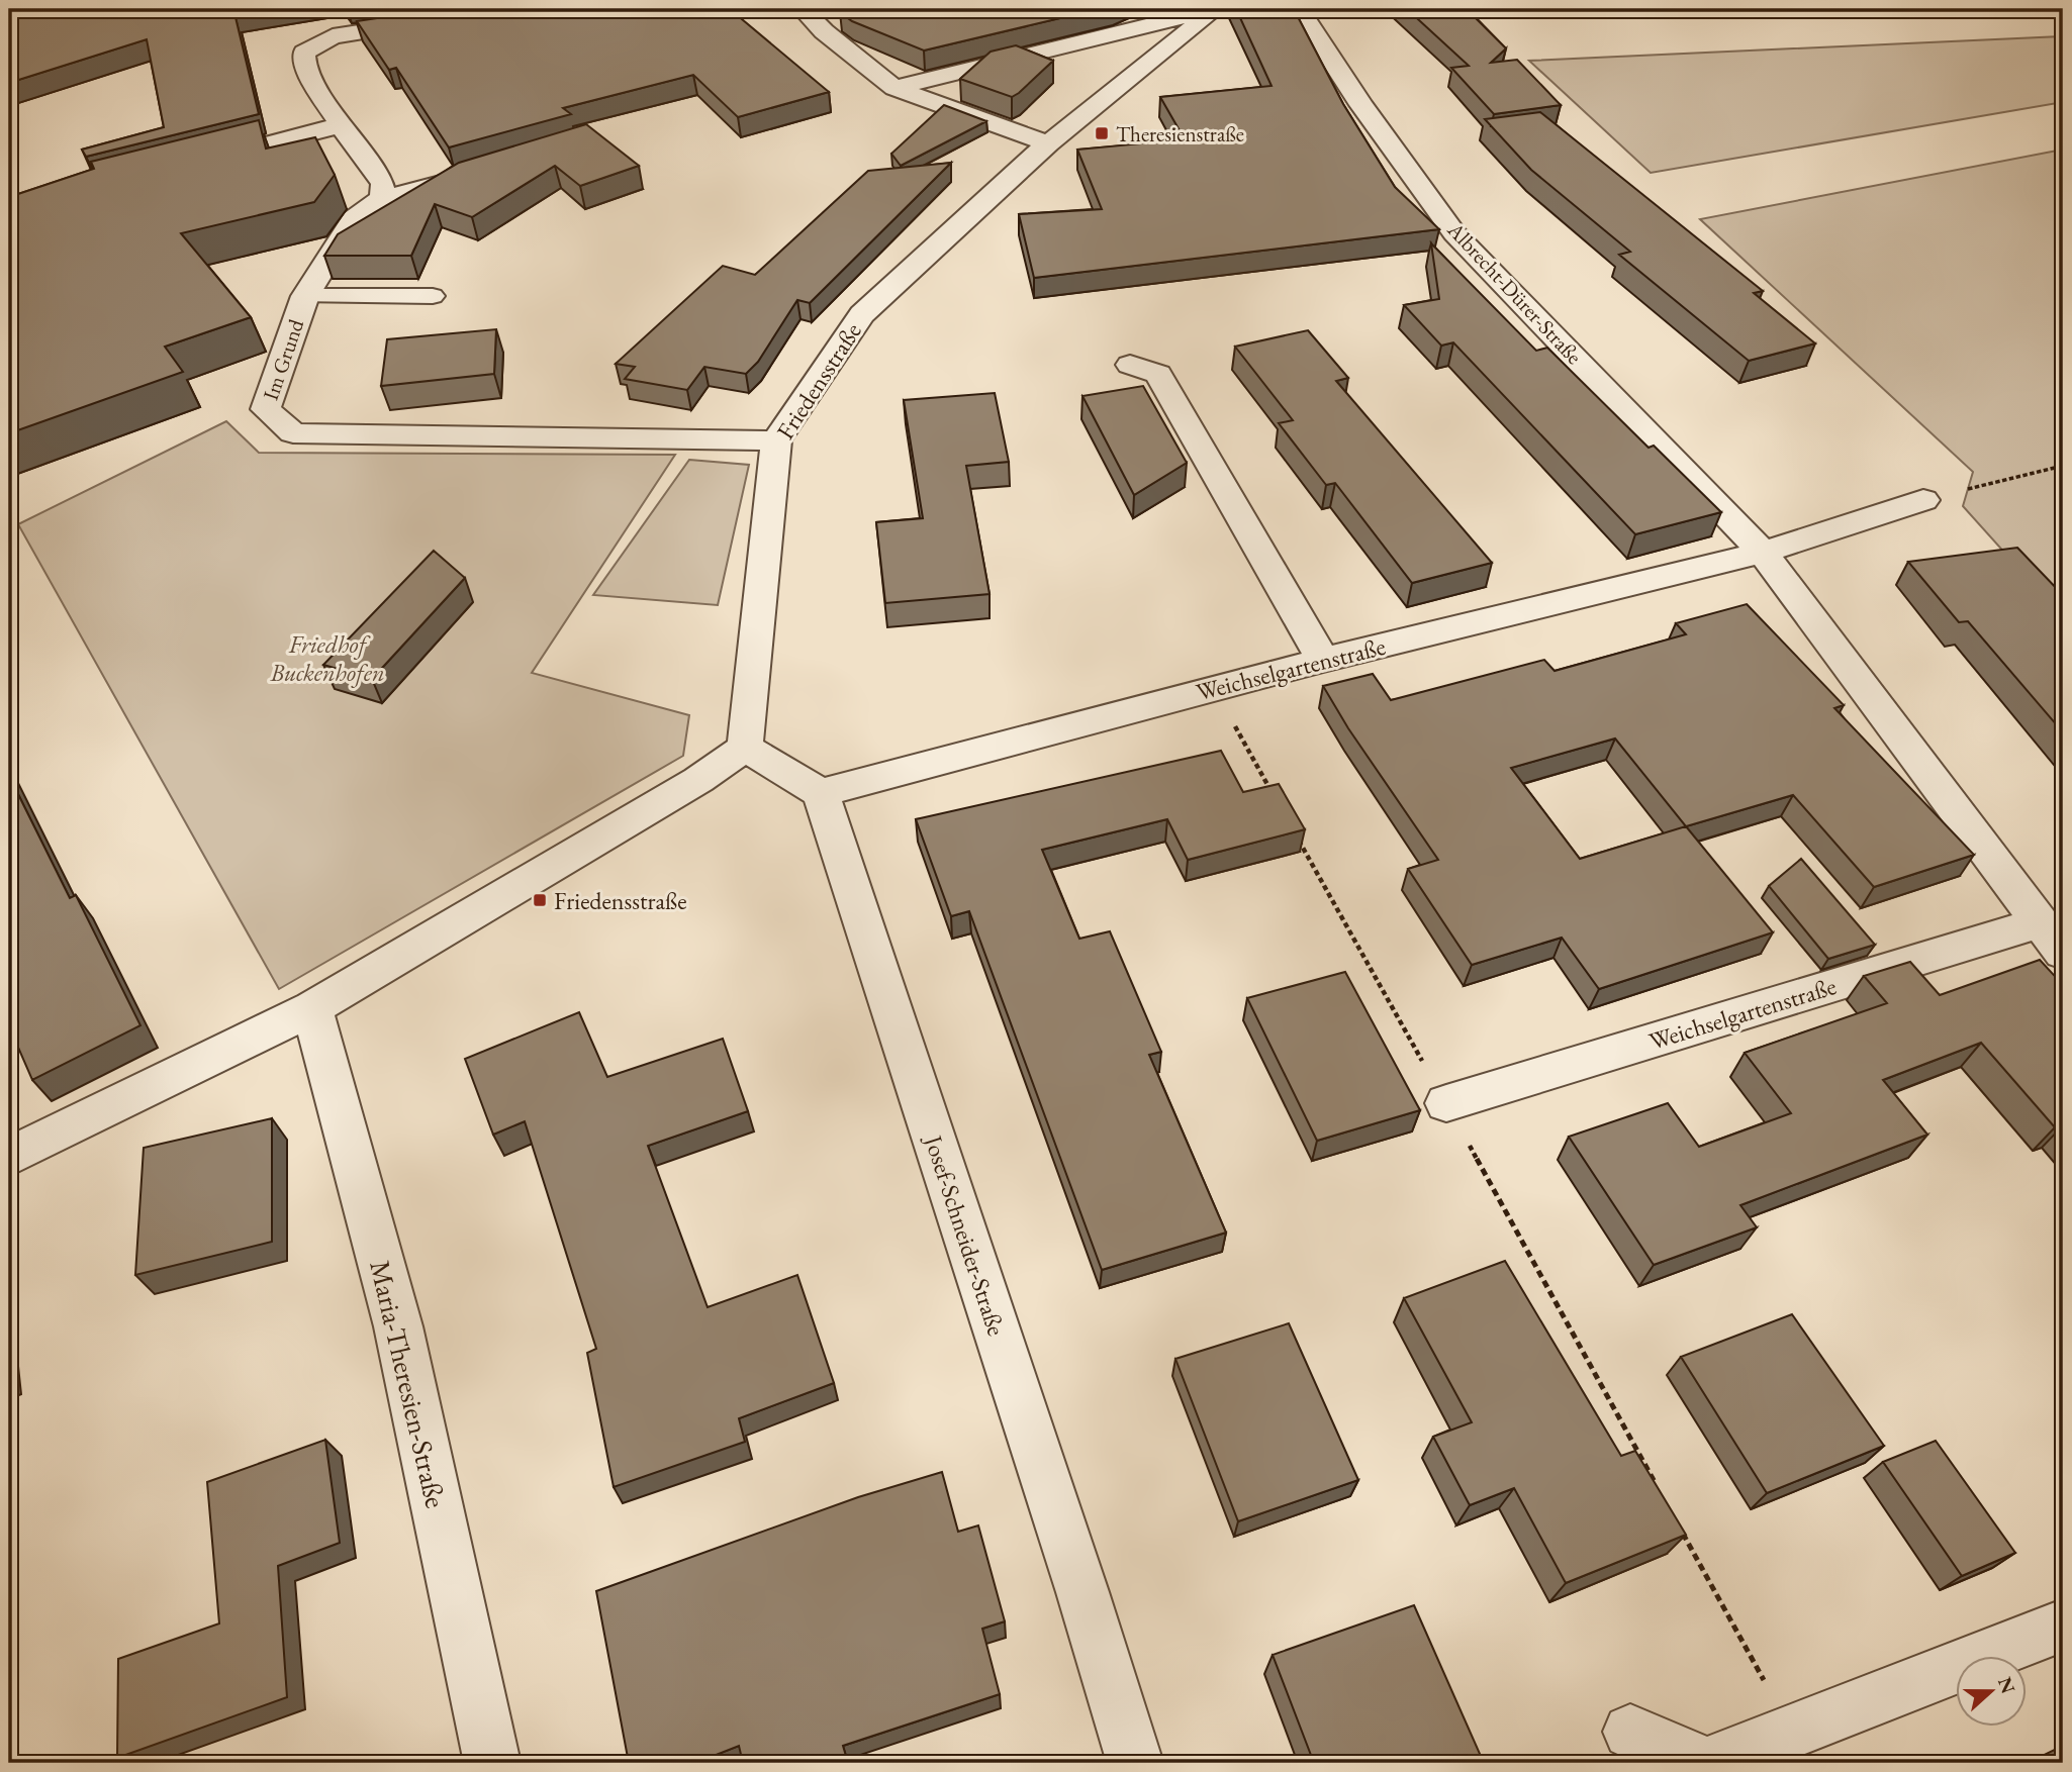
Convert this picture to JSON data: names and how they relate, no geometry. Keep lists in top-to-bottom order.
{
  "streets": {
    "street": [
      "Albrecht-Dürer-Straße",
      "Im Grund",
      "Friedensstraße",
      "Weichselgartenstraße",
      "Josef-Schneider-Straße",
      "Maria-Theresien-Straße"
    ]
  },
  "crossings": [
    ["Albrecht-Dürer-Straße", "Weichselgartenstraße"],
    ["Im Grund", "Friedensstraße"],
    ["Weichselgartenstraße", "Josef-Schneider-Straße"]
  ],
  "parks": ["Friedhof Buckenhofen"],
  "places": {
    "transit": ["Theresienstraße", "Friedensstraße"]
  },
  "north": "right"
}
